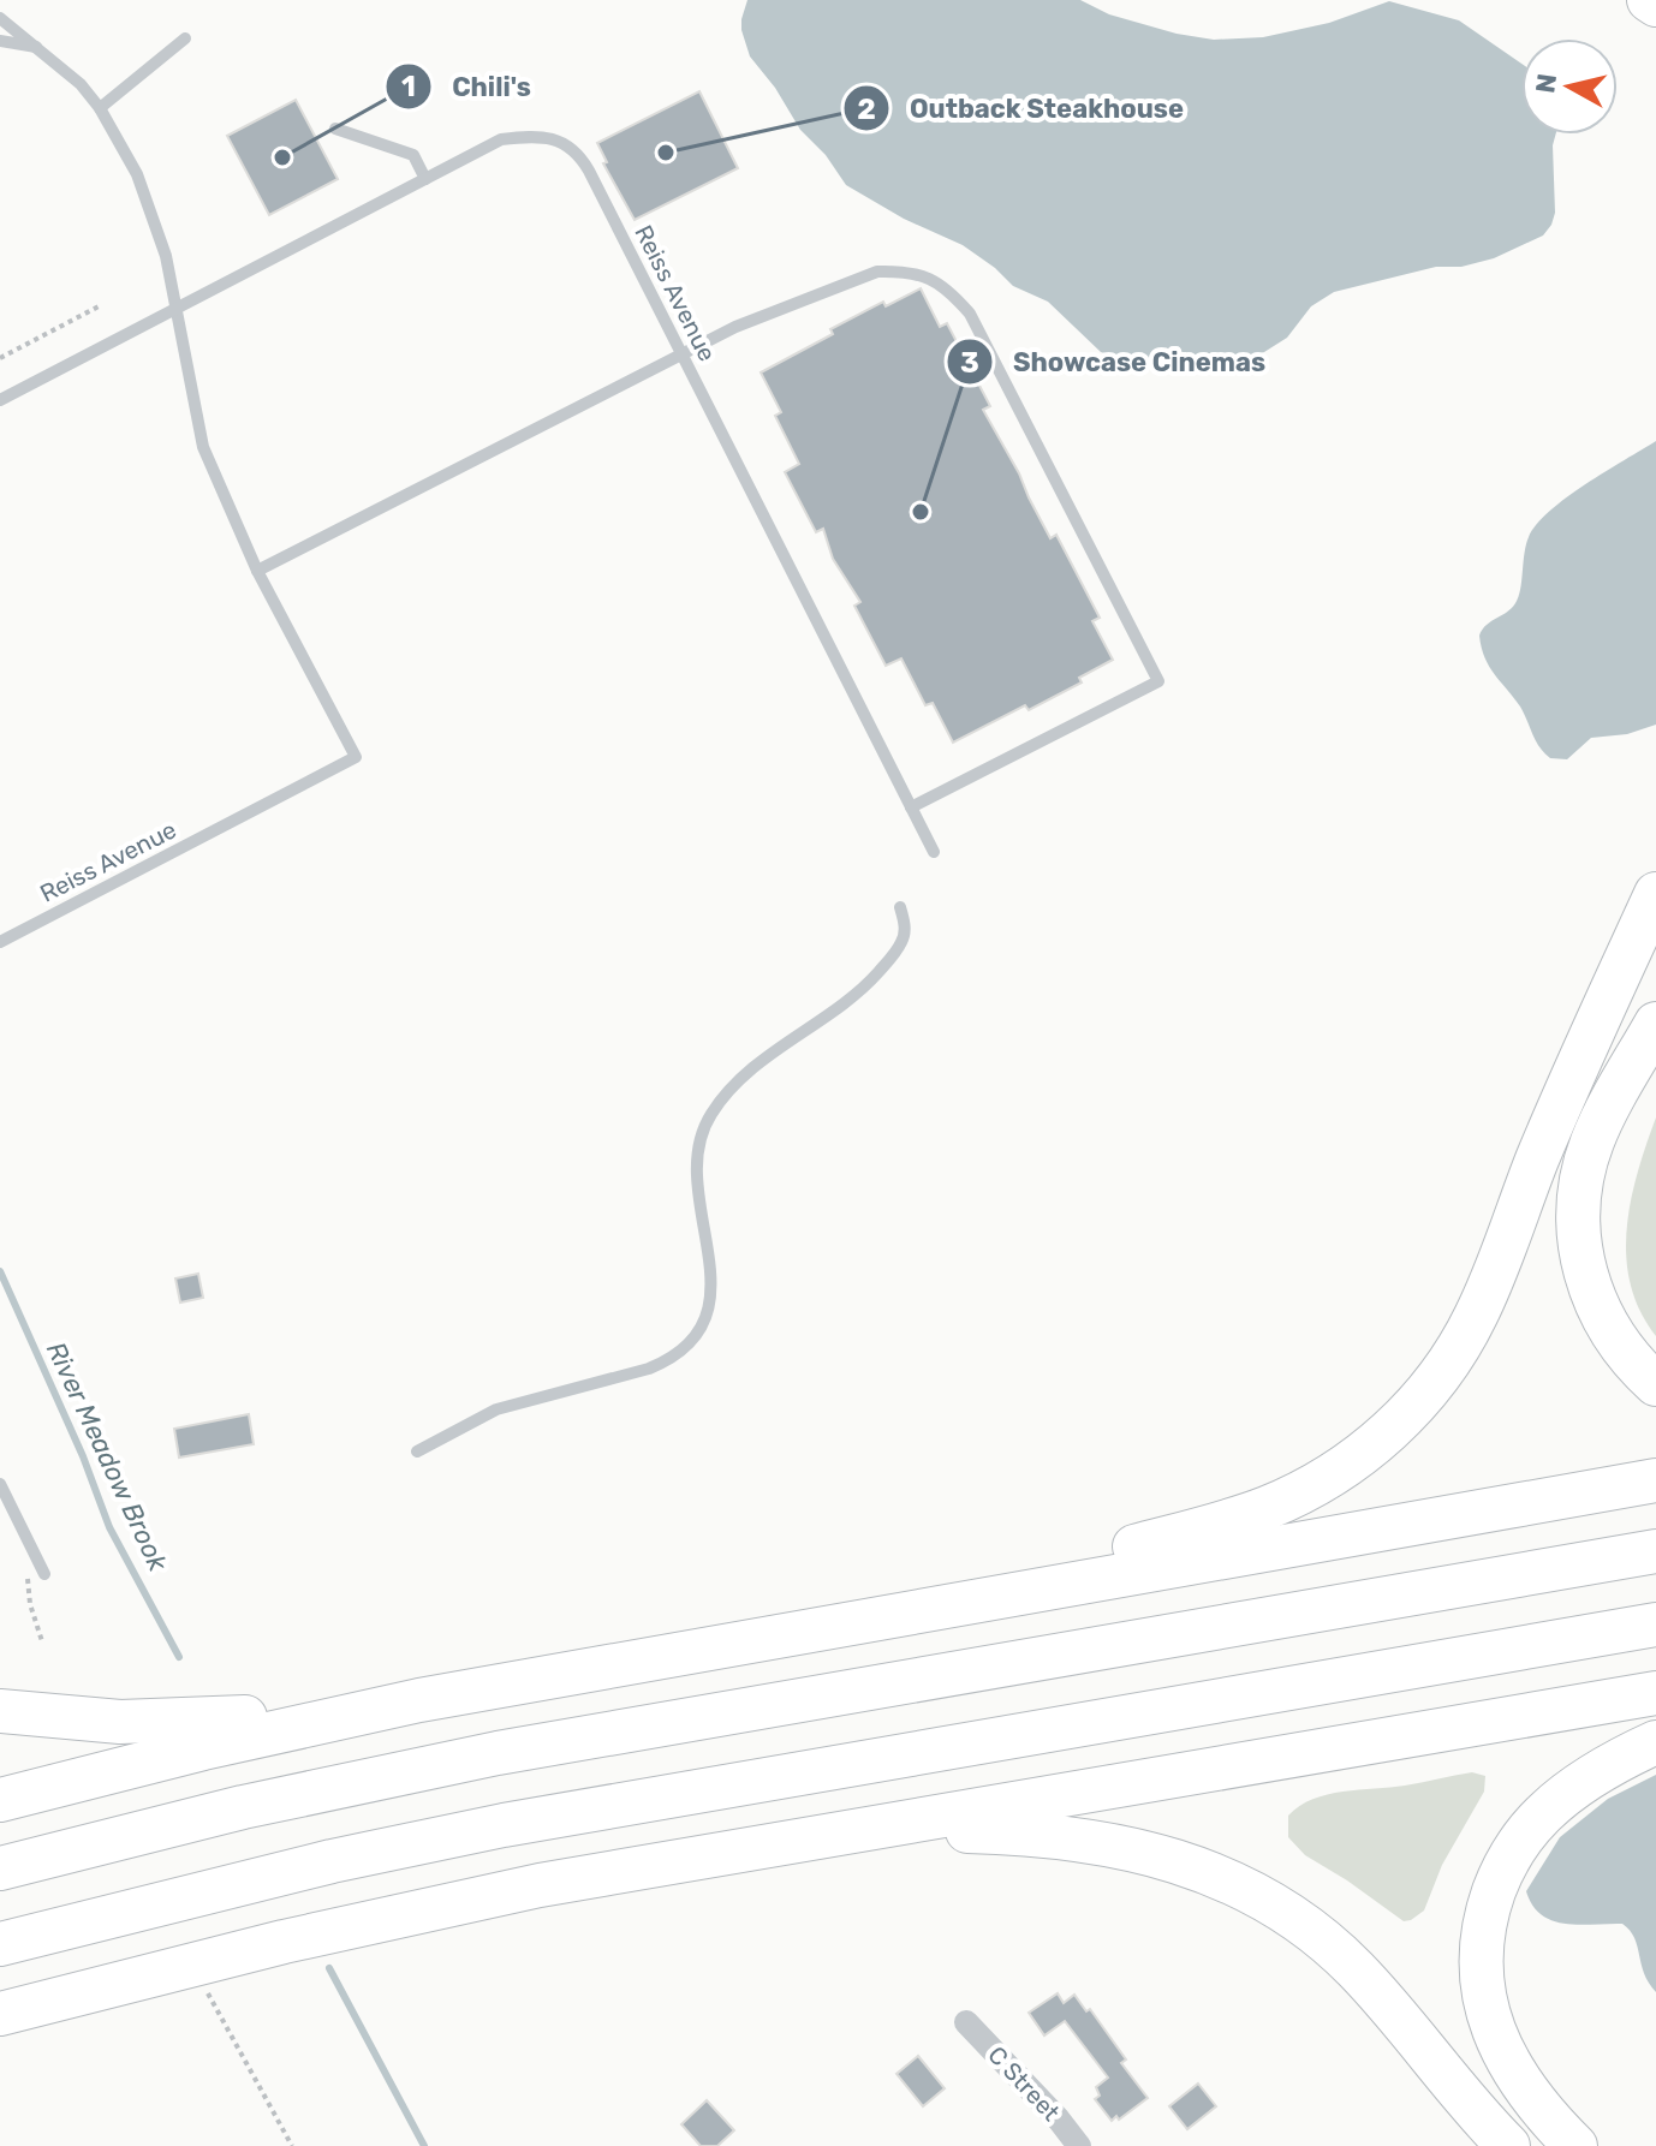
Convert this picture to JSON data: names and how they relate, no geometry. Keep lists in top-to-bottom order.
{
  "streets": {
    "street": ["C Street"],
    "lane": ["Reiss Avenue"]
  },
  "water": ["River Meadow Brook"],
  "places": ["Outback Steakhouse", "Chili's", "Showcase Cinemas"],
  "north": "left"
}
